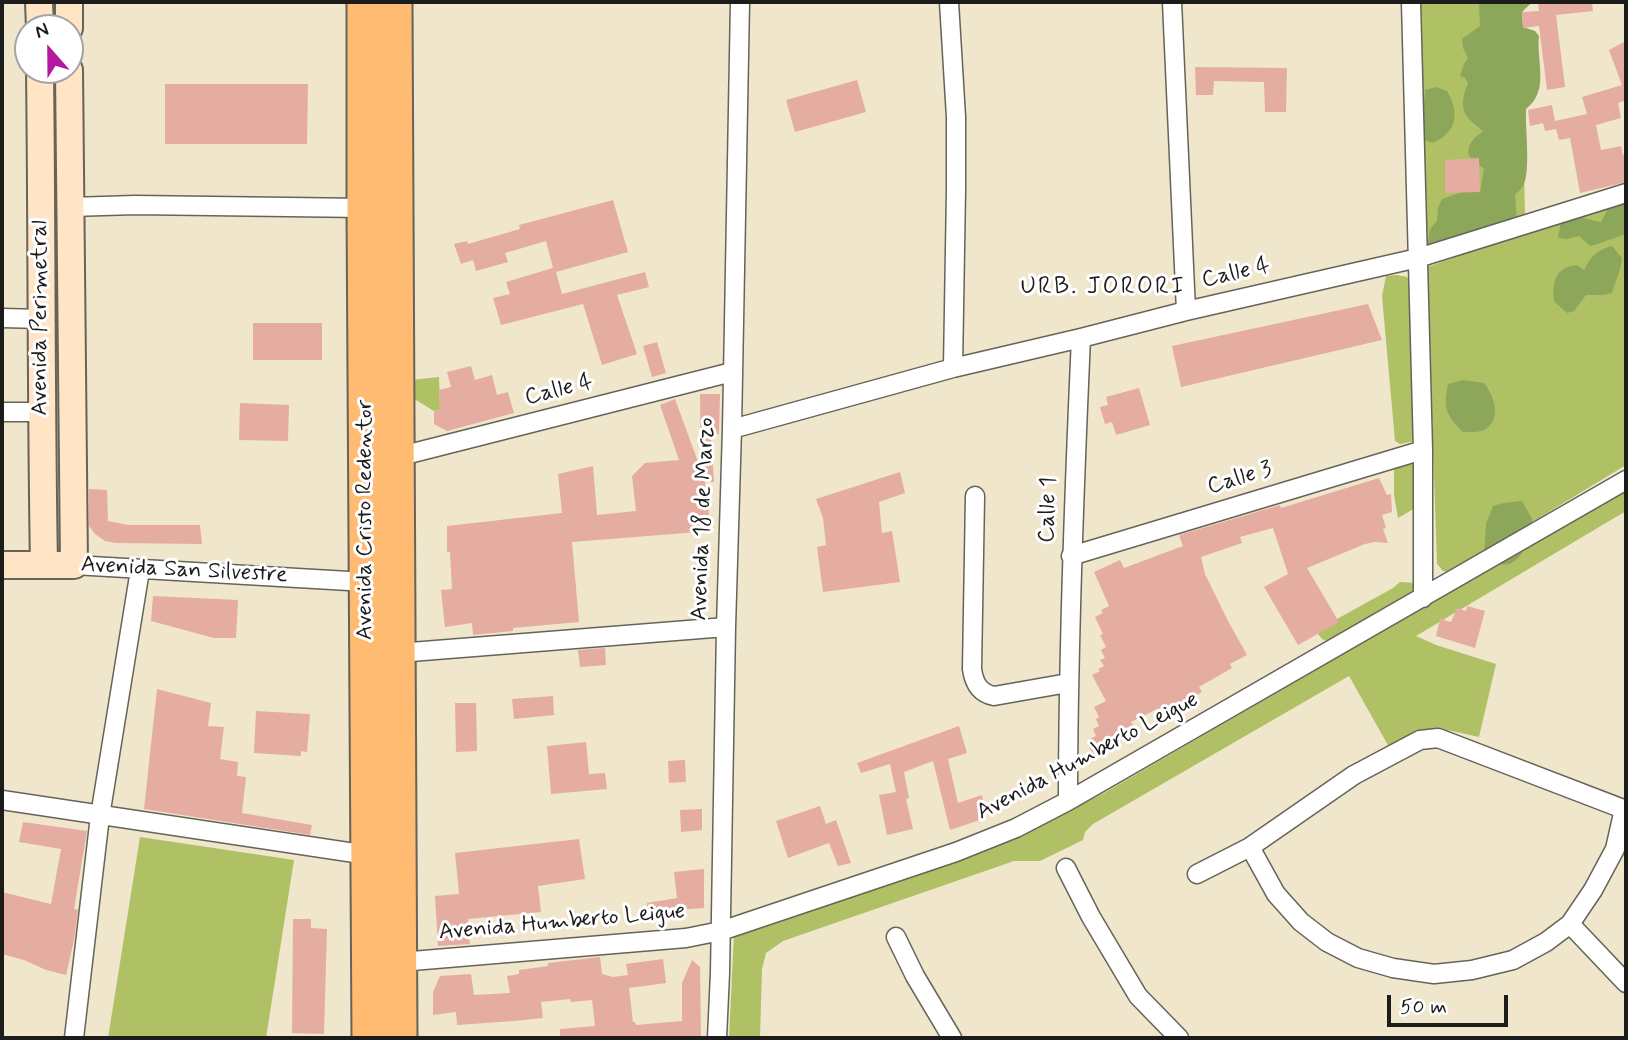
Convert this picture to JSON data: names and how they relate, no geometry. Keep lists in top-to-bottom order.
{
  "streets": {
    "highway": ["Avenida Cristo Redentor"],
    "street": [
      "Calle 4",
      "Avenida Perimetral",
      "Calle 3",
      "Calle 1",
      "Avenida 18 de Marzo",
      "Avenida San Silvestre",
      "Avenida Humberto Leigue"
    ]
  },
  "crossings": [
    ["Calle 4", "Calle 1"],
    ["Calle 4", "Avenida 18 de Marzo"],
    ["Calle 4", "Avenida Cristo Redentor"],
    ["Avenida Perimetral", "Avenida San Silvestre"],
    ["Calle 3", "Calle 1"],
    ["Calle 1", "Avenida Humberto Leigue"],
    ["Avenida 18 de Marzo", "Avenida Humberto Leigue"],
    ["Avenida Cristo Redentor", "Avenida San Silvestre"],
    ["Avenida Cristo Redentor", "Avenida Humberto Leigue"]
  ],
  "districts": ["URB. JORORI"],
  "scale_bar": "50 m",
  "north": "top"
}
